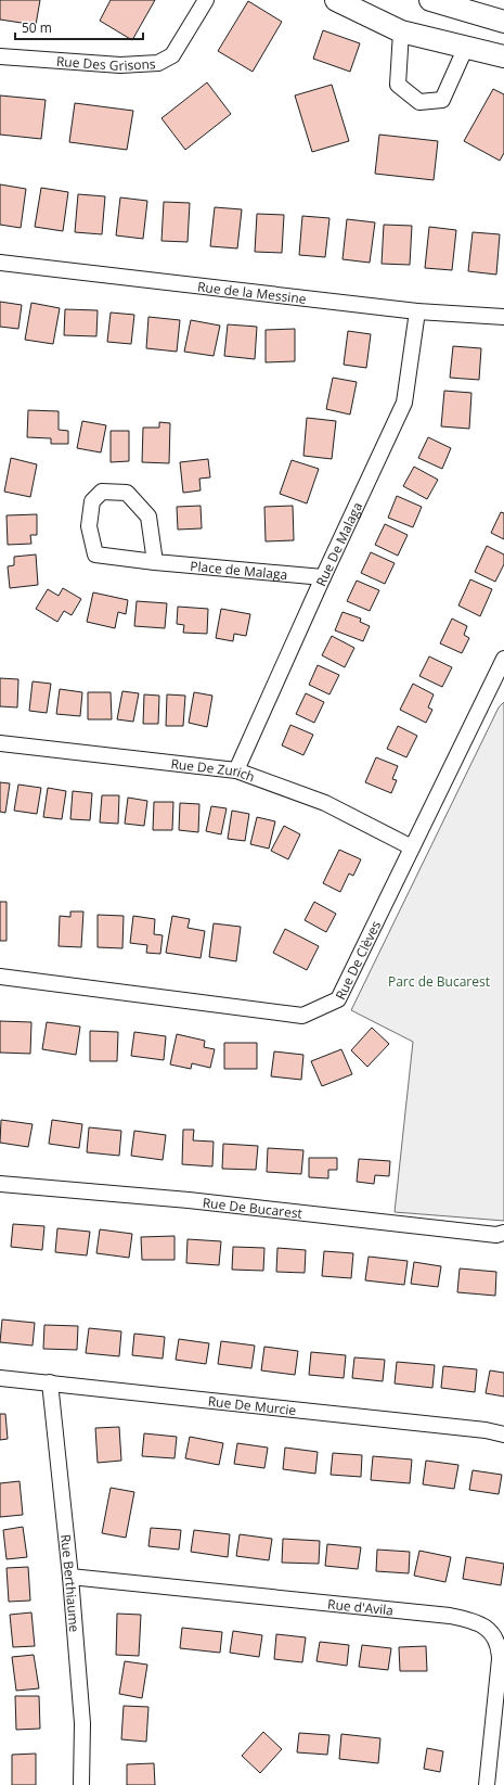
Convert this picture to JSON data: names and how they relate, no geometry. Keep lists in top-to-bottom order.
{
  "streets": {
    "street": [
      "Rue Des Grisons",
      "Rue de la Messine",
      "Rue De Malaga",
      "Place de Malaga",
      "Rue De Zurich",
      "Rue De Clèves",
      "Rue De Bucarest",
      "Rue De Murcie",
      "Rue Berthiaume",
      "Rue d'Avila"
    ]
  },
  "crossings": [
    ["Rue de la Messine", "Rue De Malaga"],
    ["Rue De Malaga", "Place de Malaga"],
    ["Rue De Malaga", "Rue De Zurich"],
    ["Rue De Zurich", "Rue De Clèves"],
    ["Rue De Murcie", "Rue Berthiaume"],
    ["Rue Berthiaume", "Rue d'Avila"]
  ],
  "parks": ["Parc de Bucarest"],
  "scale_bar": "50 m"
}
